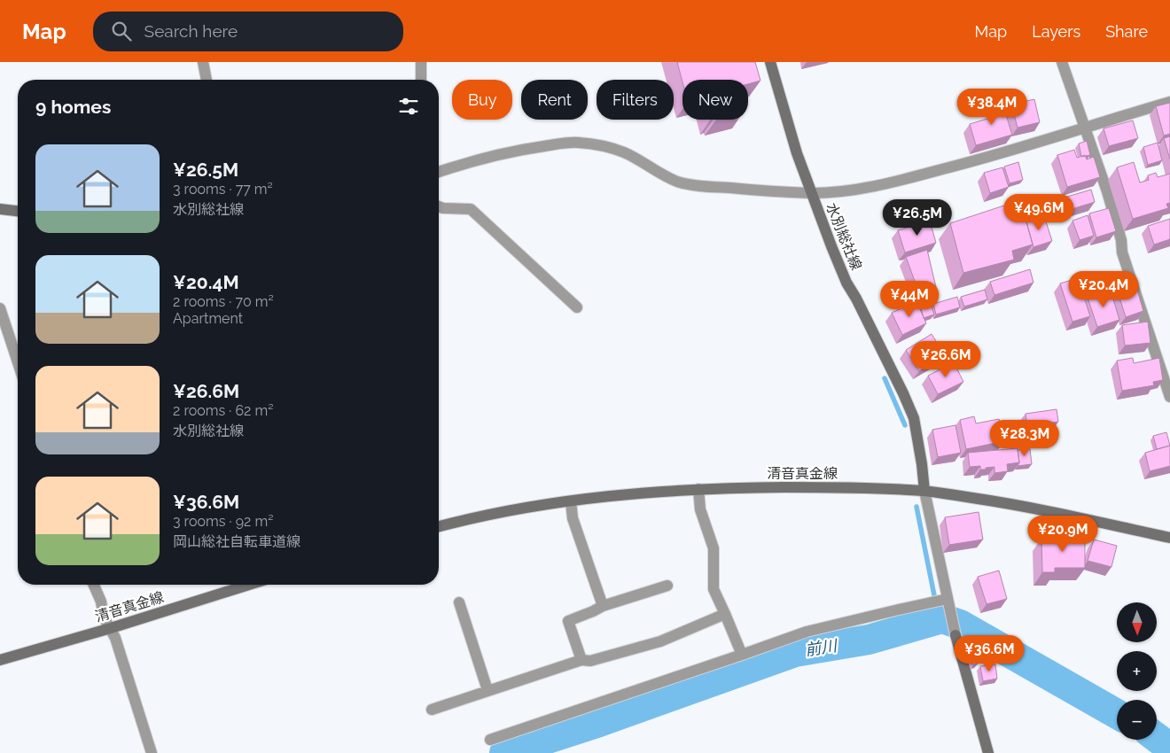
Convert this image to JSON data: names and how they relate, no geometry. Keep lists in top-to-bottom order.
{
  "streets": {
    "main road": ["水別総社線", "清音真金線"]
  },
  "crossings": [
    ["水別総社線", "清音真金線"]
  ],
  "water": ["前川"],
  "north": "bottom",
  "page": {
    "header": "Map",
    "search": "Search here",
    "nav": ["Map", "Layers", "Share"],
    "chip": [
      "Buy",
      "Rent",
      "Filters",
      "New"
    ],
    "heading": "9 homes",
    "price": [
      "¥38.4M",
      "¥49.6M",
      "¥26.5M",
      "¥20.4M",
      "¥44M",
      "¥26.6M",
      "¥28.3M",
      "¥20.9M",
      "¥36.6M"
    ],
    "list": [
      {
        "name": "¥26.5M",
        "note": "3 rooms · 77 m² · 水別総社線"
      },
      {
        "name": "¥20.4M",
        "note": "2 rooms · 70 m² · Apartment"
      },
      {
        "name": "¥26.6M",
        "note": "2 rooms · 62 m² · 水別総社線"
      },
      {
        "name": "¥36.6M",
        "note": "3 rooms · 92 m² · 岡山総社自転車道線"
      }
    ],
    "map_buttons": ["+", "−"]
  }
}
